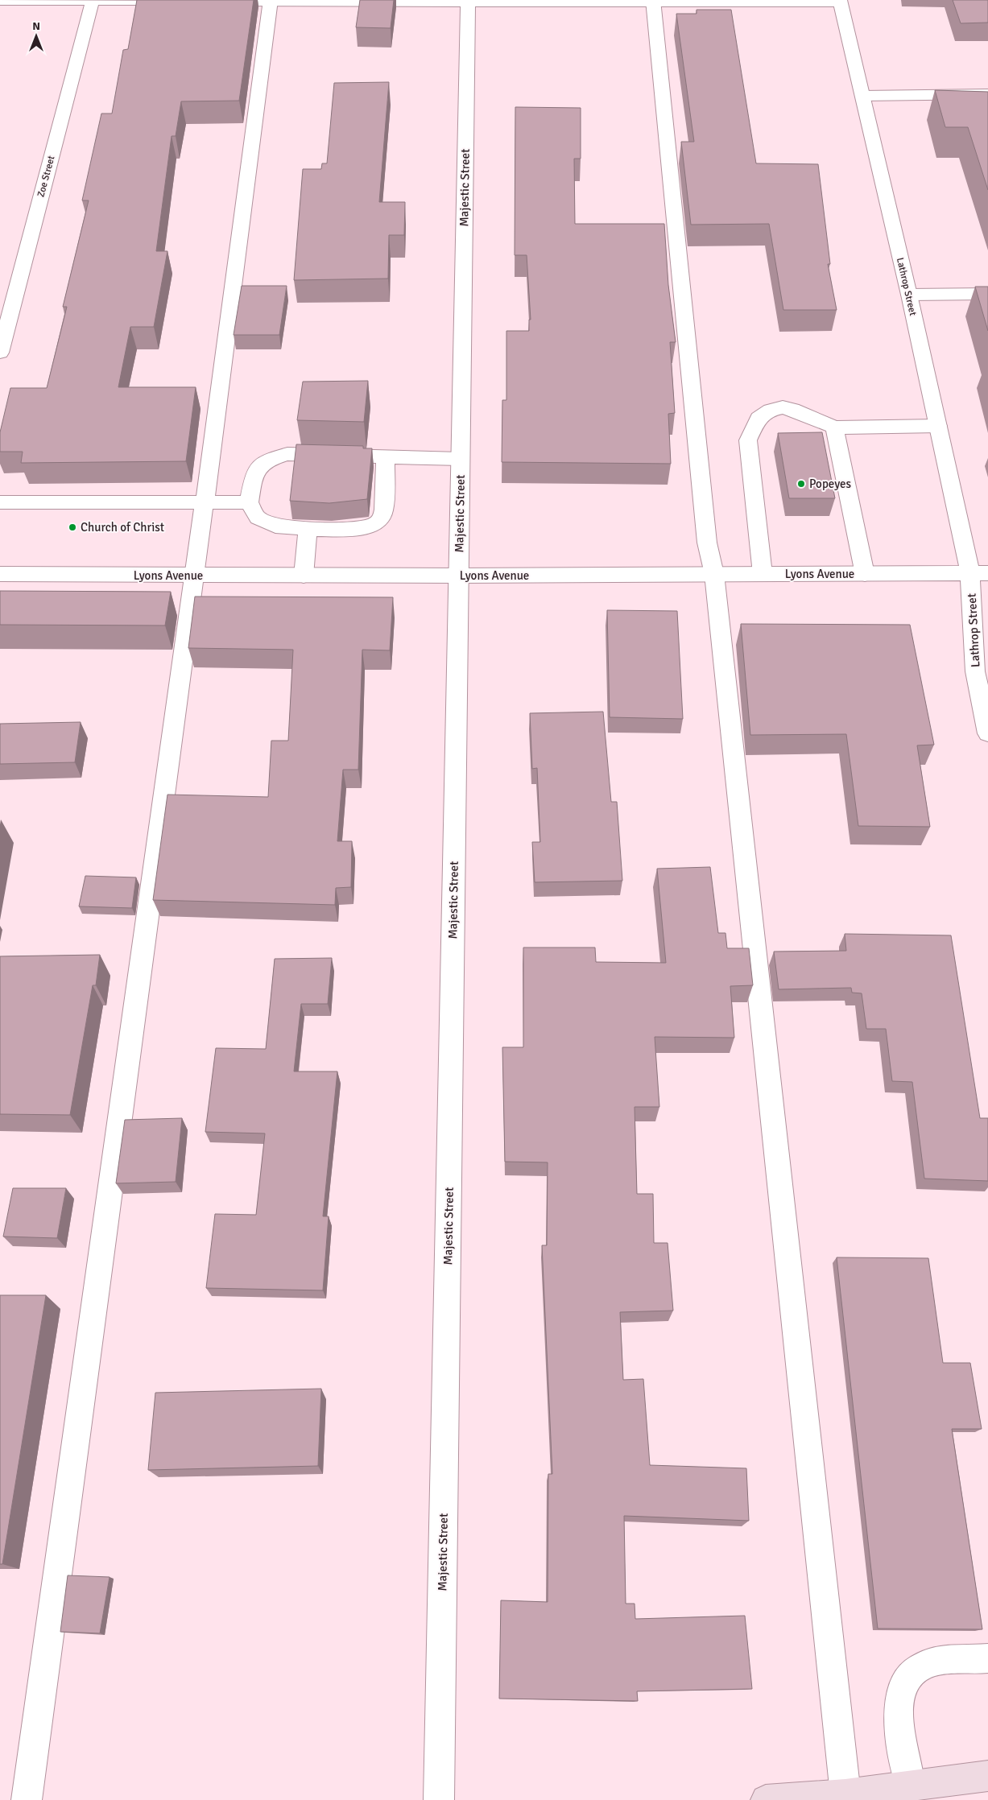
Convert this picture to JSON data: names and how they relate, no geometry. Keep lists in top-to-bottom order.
{
  "streets": {
    "street": [
      "Zoe Street",
      "Majestic Street",
      "Lathrop Street",
      "Lyons Avenue"
    ]
  },
  "crossings": [
    ["Majestic Street", "Lyons Avenue"],
    ["Lathrop Street", "Lyons Avenue"]
  ],
  "places": ["Popeyes", "Church of Christ"],
  "north": "top"
}
